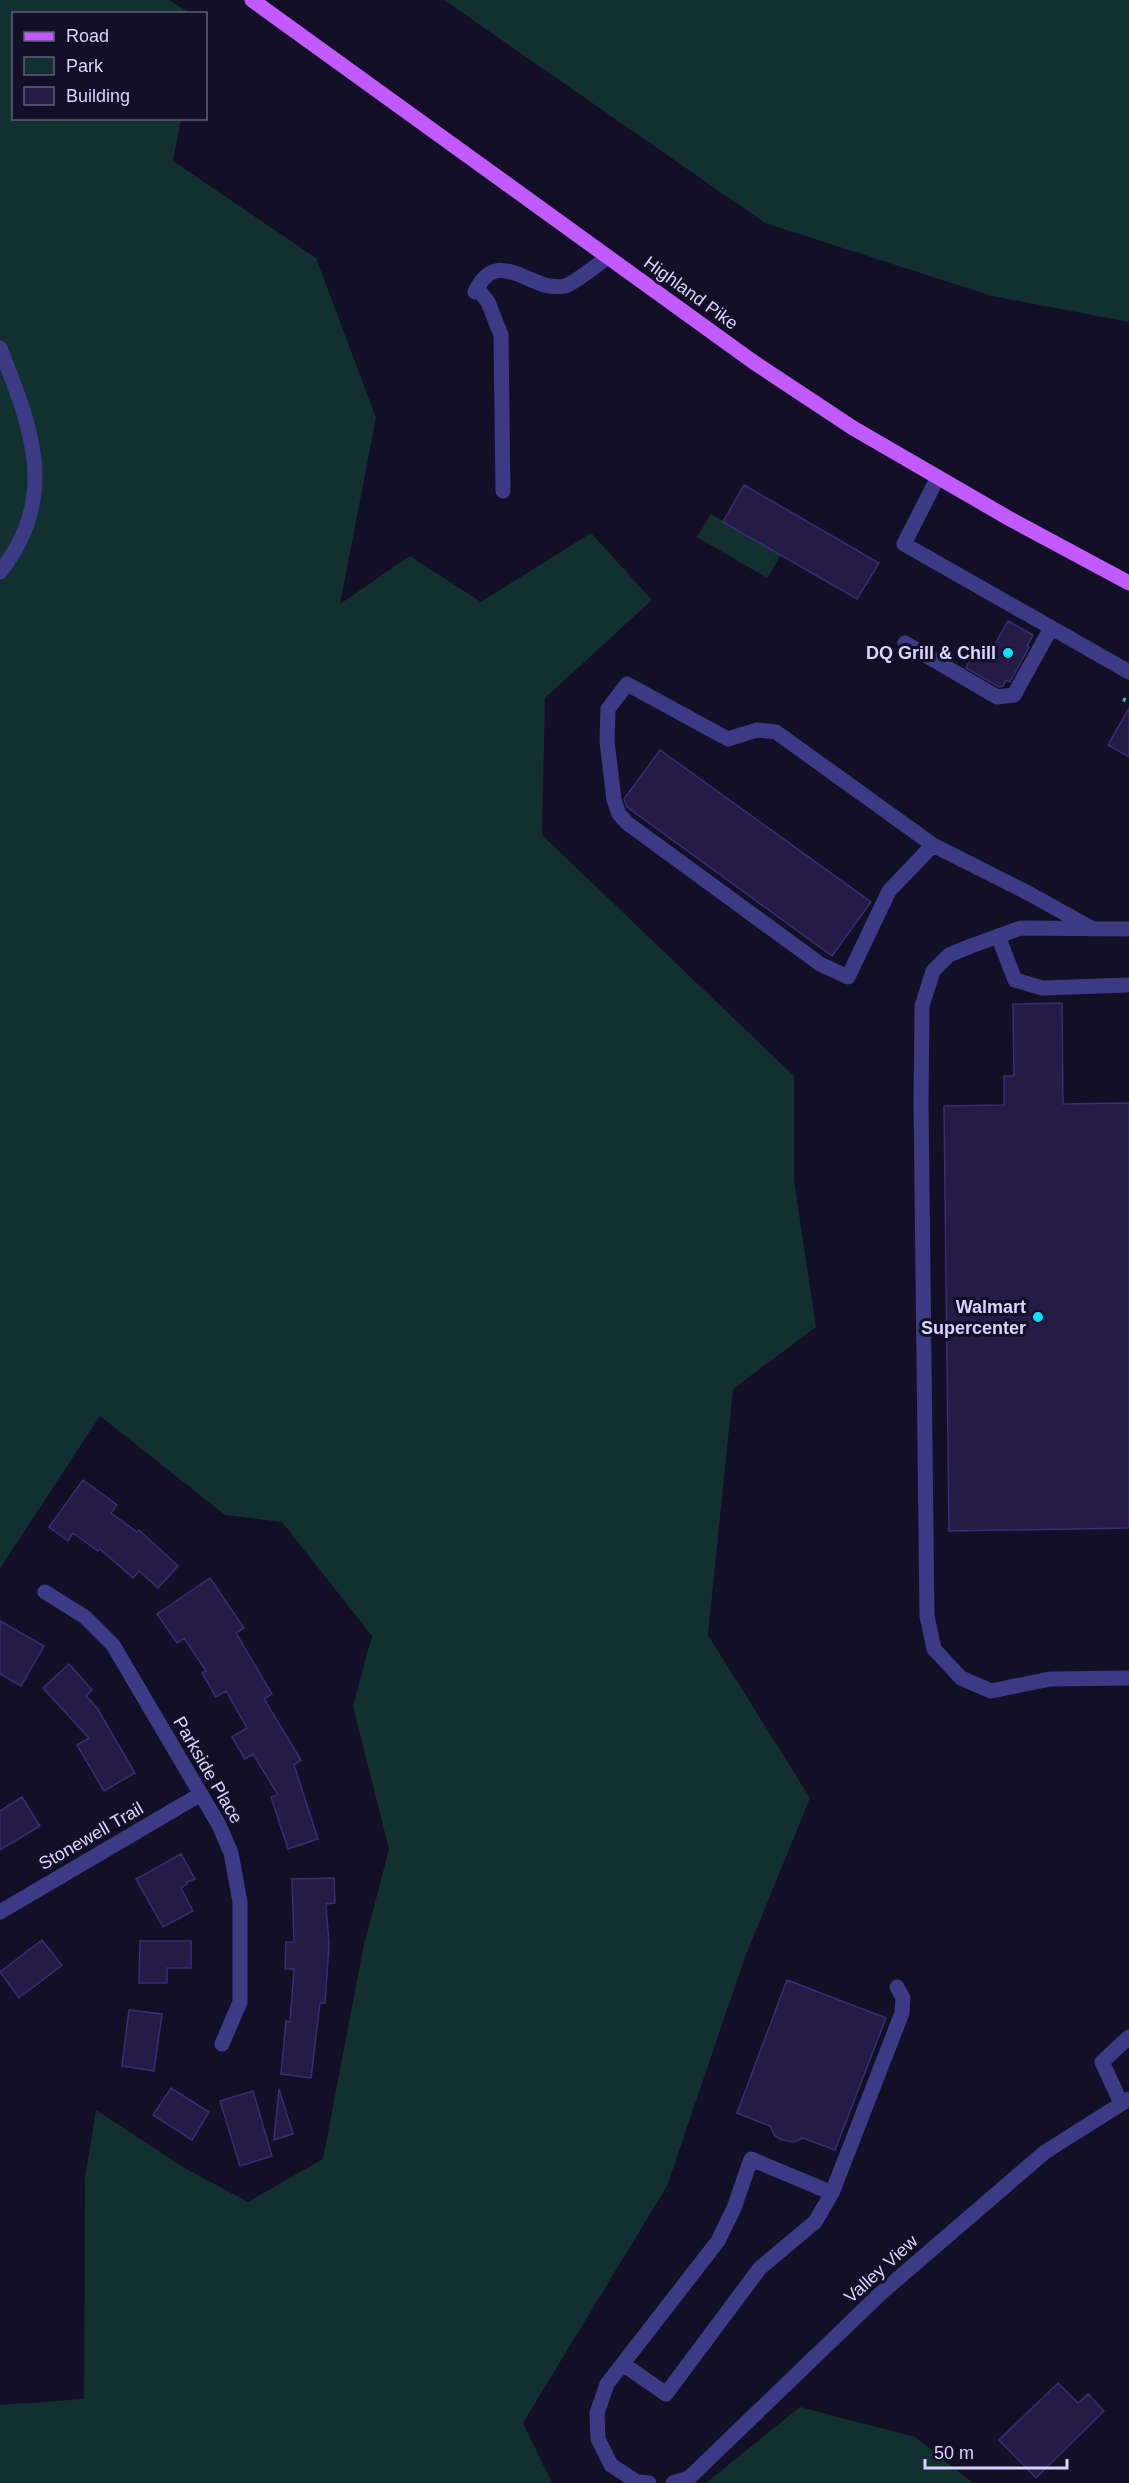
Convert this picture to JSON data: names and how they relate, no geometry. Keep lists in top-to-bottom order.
{
  "streets": {
    "main road": ["Highland Pike"],
    "street": ["Parkside Place", "Stonewell Trail", "Valley View"]
  },
  "crossings": [
    ["Parkside Place", "Stonewell Trail"]
  ],
  "places": ["DQ Grill & Chill", "Walmart Supercenter"],
  "legend": ["Road", "Park", "Building"],
  "scale_bar": "50 m"
}
